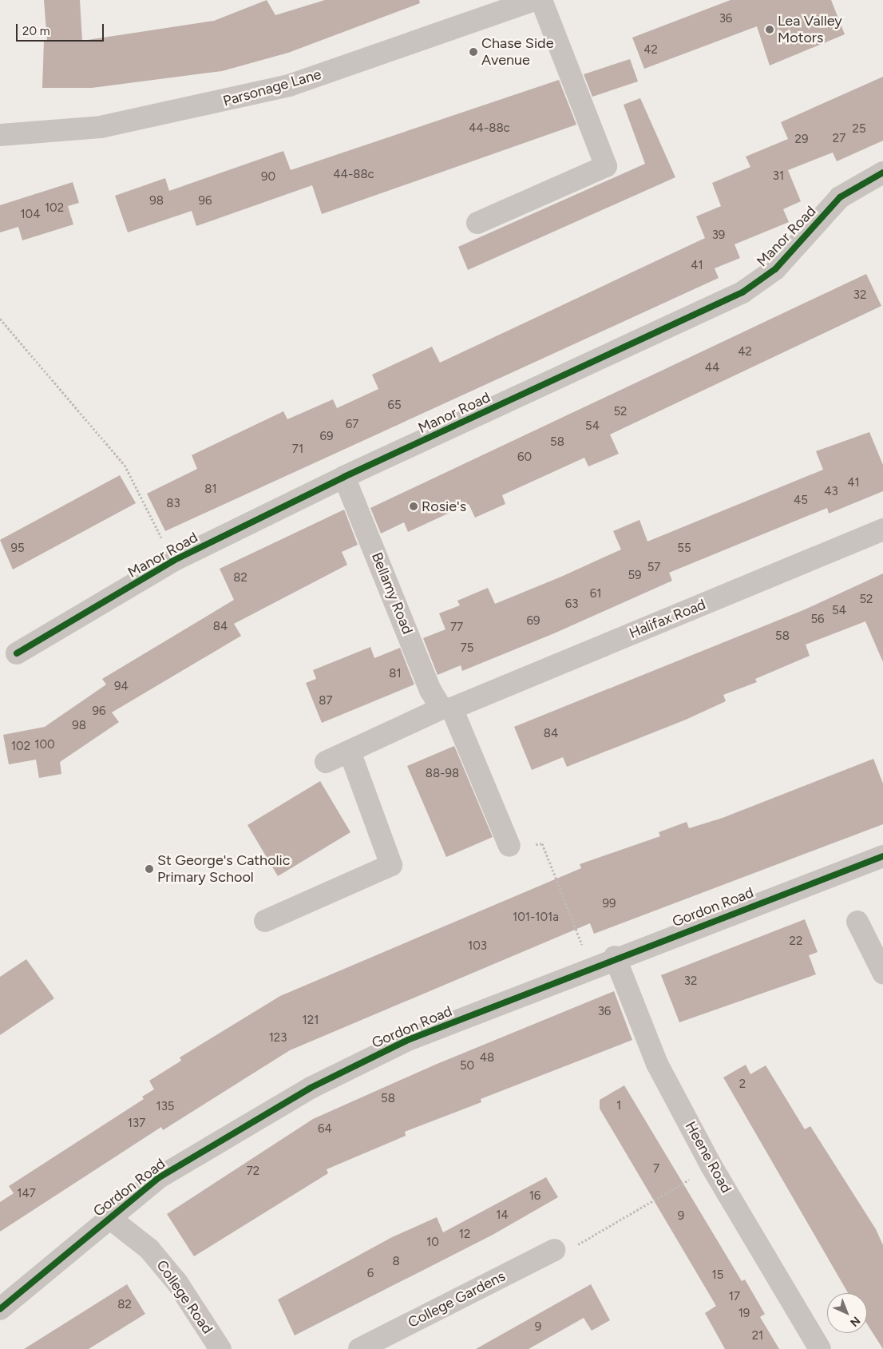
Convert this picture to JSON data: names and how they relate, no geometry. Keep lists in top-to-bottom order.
{
  "streets": {
    "street": [
      "Parsonage Lane",
      "Manor Road",
      "Bellamy Road",
      "Halifax Road",
      "Gordon Road",
      "Heene Road",
      "College Road",
      "College Gardens"
    ]
  },
  "crossings": [
    ["Manor Road", "Bellamy Road"],
    ["Bellamy Road", "Halifax Road"],
    ["Gordon Road", "Heene Road"],
    ["Gordon Road", "College Road"]
  ],
  "places": [
    "Lea Valley Motors",
    "Chase Side Avenue",
    "Rosie's",
    "St George's Catholic Primary School"
  ],
  "house_numbers": [
    "36",
    "42",
    "44-88c",
    "25",
    "27",
    "29",
    "44-88c",
    "31",
    "90",
    "98",
    "96",
    "102",
    "104",
    "39",
    "41",
    "32",
    "42",
    "44",
    "65",
    "52",
    "67",
    "54",
    "69",
    "58",
    "71",
    "60",
    "41",
    "81",
    "43",
    "45",
    "83",
    "95",
    "55",
    "57",
    "59",
    "82",
    "61",
    "52",
    "63",
    "54",
    "56",
    "69",
    "84",
    "77",
    "58",
    "75",
    "81",
    "94",
    "87",
    "96",
    "98",
    "84",
    "100",
    "102",
    "88-98",
    "99",
    "101-101a",
    "22",
    "103",
    "32",
    "36",
    "121",
    "123",
    "48",
    "50",
    "2",
    "58",
    "1",
    "135",
    "137",
    "64",
    "7",
    "72",
    "147",
    "16",
    "14",
    "9",
    "12",
    "10",
    "8",
    "6",
    "15",
    "17",
    "82",
    "19",
    "9",
    "21"
  ],
  "scale_bar": "20 m",
  "north": "bottom right"
}
